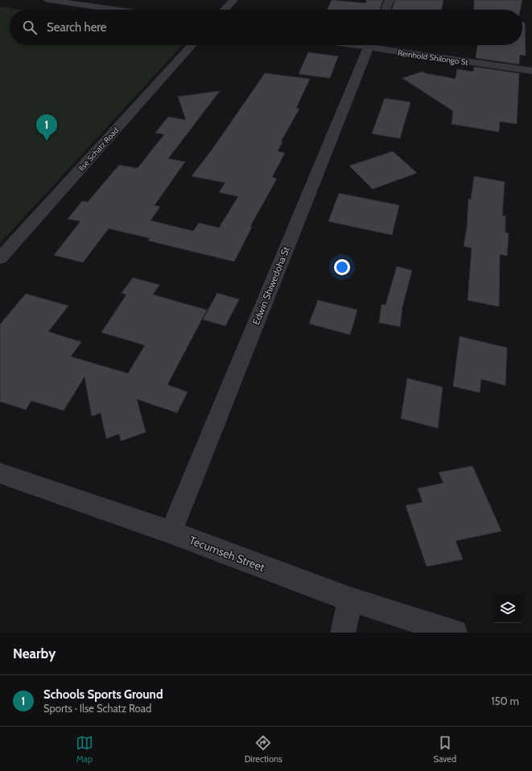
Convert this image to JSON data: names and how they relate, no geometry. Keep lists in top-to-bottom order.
{
  "streets": {
    "street": [
      "Reinhold Shilongo St",
      "Ilse Schatz Road",
      "Edwin Shiwedoha St",
      "Tecumseh Street"
    ]
  },
  "crossings": [
    ["Edwin Shiwedoha St", "Tecumseh Street"]
  ],
  "page": {
    "search": "Search here",
    "pins": "1",
    "heading": "Nearby",
    "list": [
      {
        "mark": "1",
        "name": "Schools Sports Ground",
        "note": "Sports · Ilse Schatz Road",
        "value": "150 m"
      }
    ],
    "nav": ["Map", "Directions", "Saved"]
  }
}
